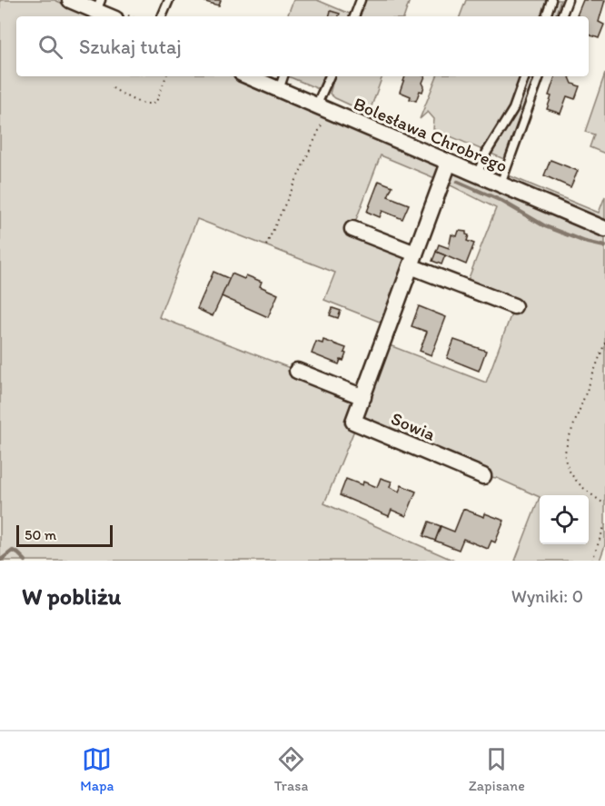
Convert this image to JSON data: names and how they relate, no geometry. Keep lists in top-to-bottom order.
{
  "streets": {
    "street": ["Bolesława Chrobrego", "Sowia"]
  },
  "crossings": [
    ["Bolesława Chrobrego", "Sowia"]
  ],
  "scale_bar": "50 m",
  "page": {
    "search": "Szukaj tutaj",
    "scale": "50 m",
    "heading": ["W pobliżu", "Wyniki: 0"],
    "nav": ["Mapa", "Trasa", "Zapisane"]
  }
}
